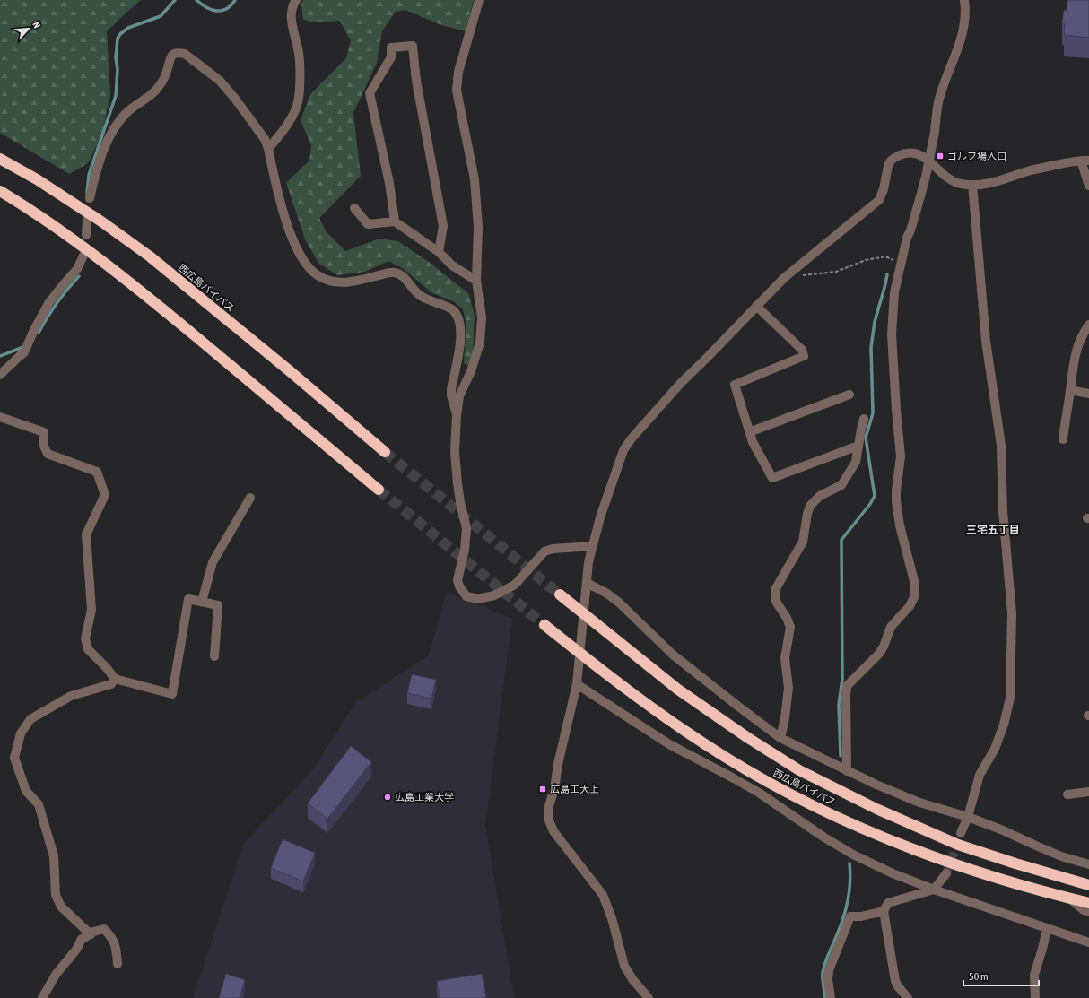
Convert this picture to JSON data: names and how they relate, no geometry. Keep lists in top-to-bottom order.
{
  "streets": {
    "highway": ["西広島バイパス"]
  },
  "districts": ["三宅五丁目"],
  "places": {
    "transit": ["ゴルフ場入口", "広島工大上"],
    "other": ["広島工業大学"]
  },
  "scale_bar": "50 m",
  "north": "top right"
}
